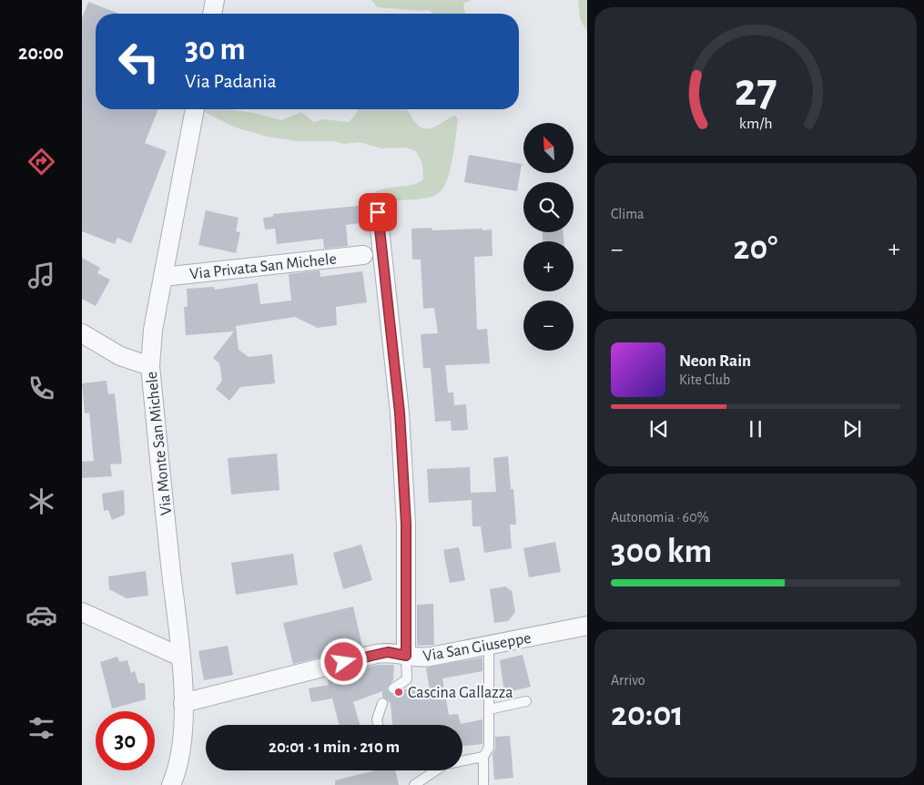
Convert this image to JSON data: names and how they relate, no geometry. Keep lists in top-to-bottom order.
{
  "streets": {
    "street": ["Via Privata San Michele", "Via Monte San Michele", "Via San Giuseppe"]
  },
  "crossings": [
    ["Via Privata San Michele", "Via Monte San Michele"],
    ["Via Monte San Michele", "Via San Giuseppe"]
  ],
  "places": ["Cascina Gallazza"],
  "north": "top left",
  "page": {
    "tabs": "20:00",
    "turn": ["30 m", "Via Padania"],
    "map_buttons": ["+", "−"],
    "tile": [
      "Clima",
      ["Autonomia · 60%", "300 km"],
      ["Arrivo", "20:01"]
    ],
    "heat": ["−", "20°", "+"],
    "song": ["Neon Rain", "Kite Club"],
    "limit": "30",
    "trip": "20:01 · 1 min · 210 m",
    "gauge": ["27", "km/h"]
  }
}
